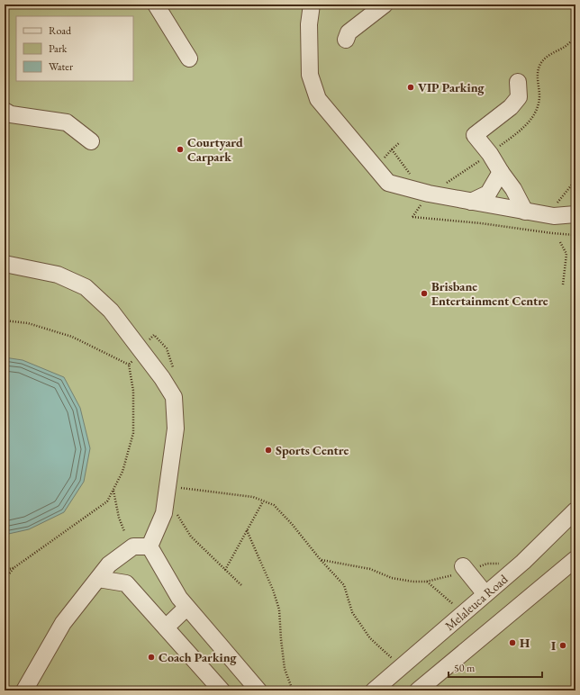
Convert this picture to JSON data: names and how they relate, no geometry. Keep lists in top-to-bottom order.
{
  "streets": {
    "street": ["Melaleuca Road"]
  },
  "places": [
    "VIP Parking",
    "Courtyard Carpark",
    "Brisbane Entertainment Centre",
    "Sports Centre",
    "H",
    "I",
    "Coach Parking"
  ],
  "legend": ["Road", "Park", "Water"],
  "scale_bar": "50 m"
}
